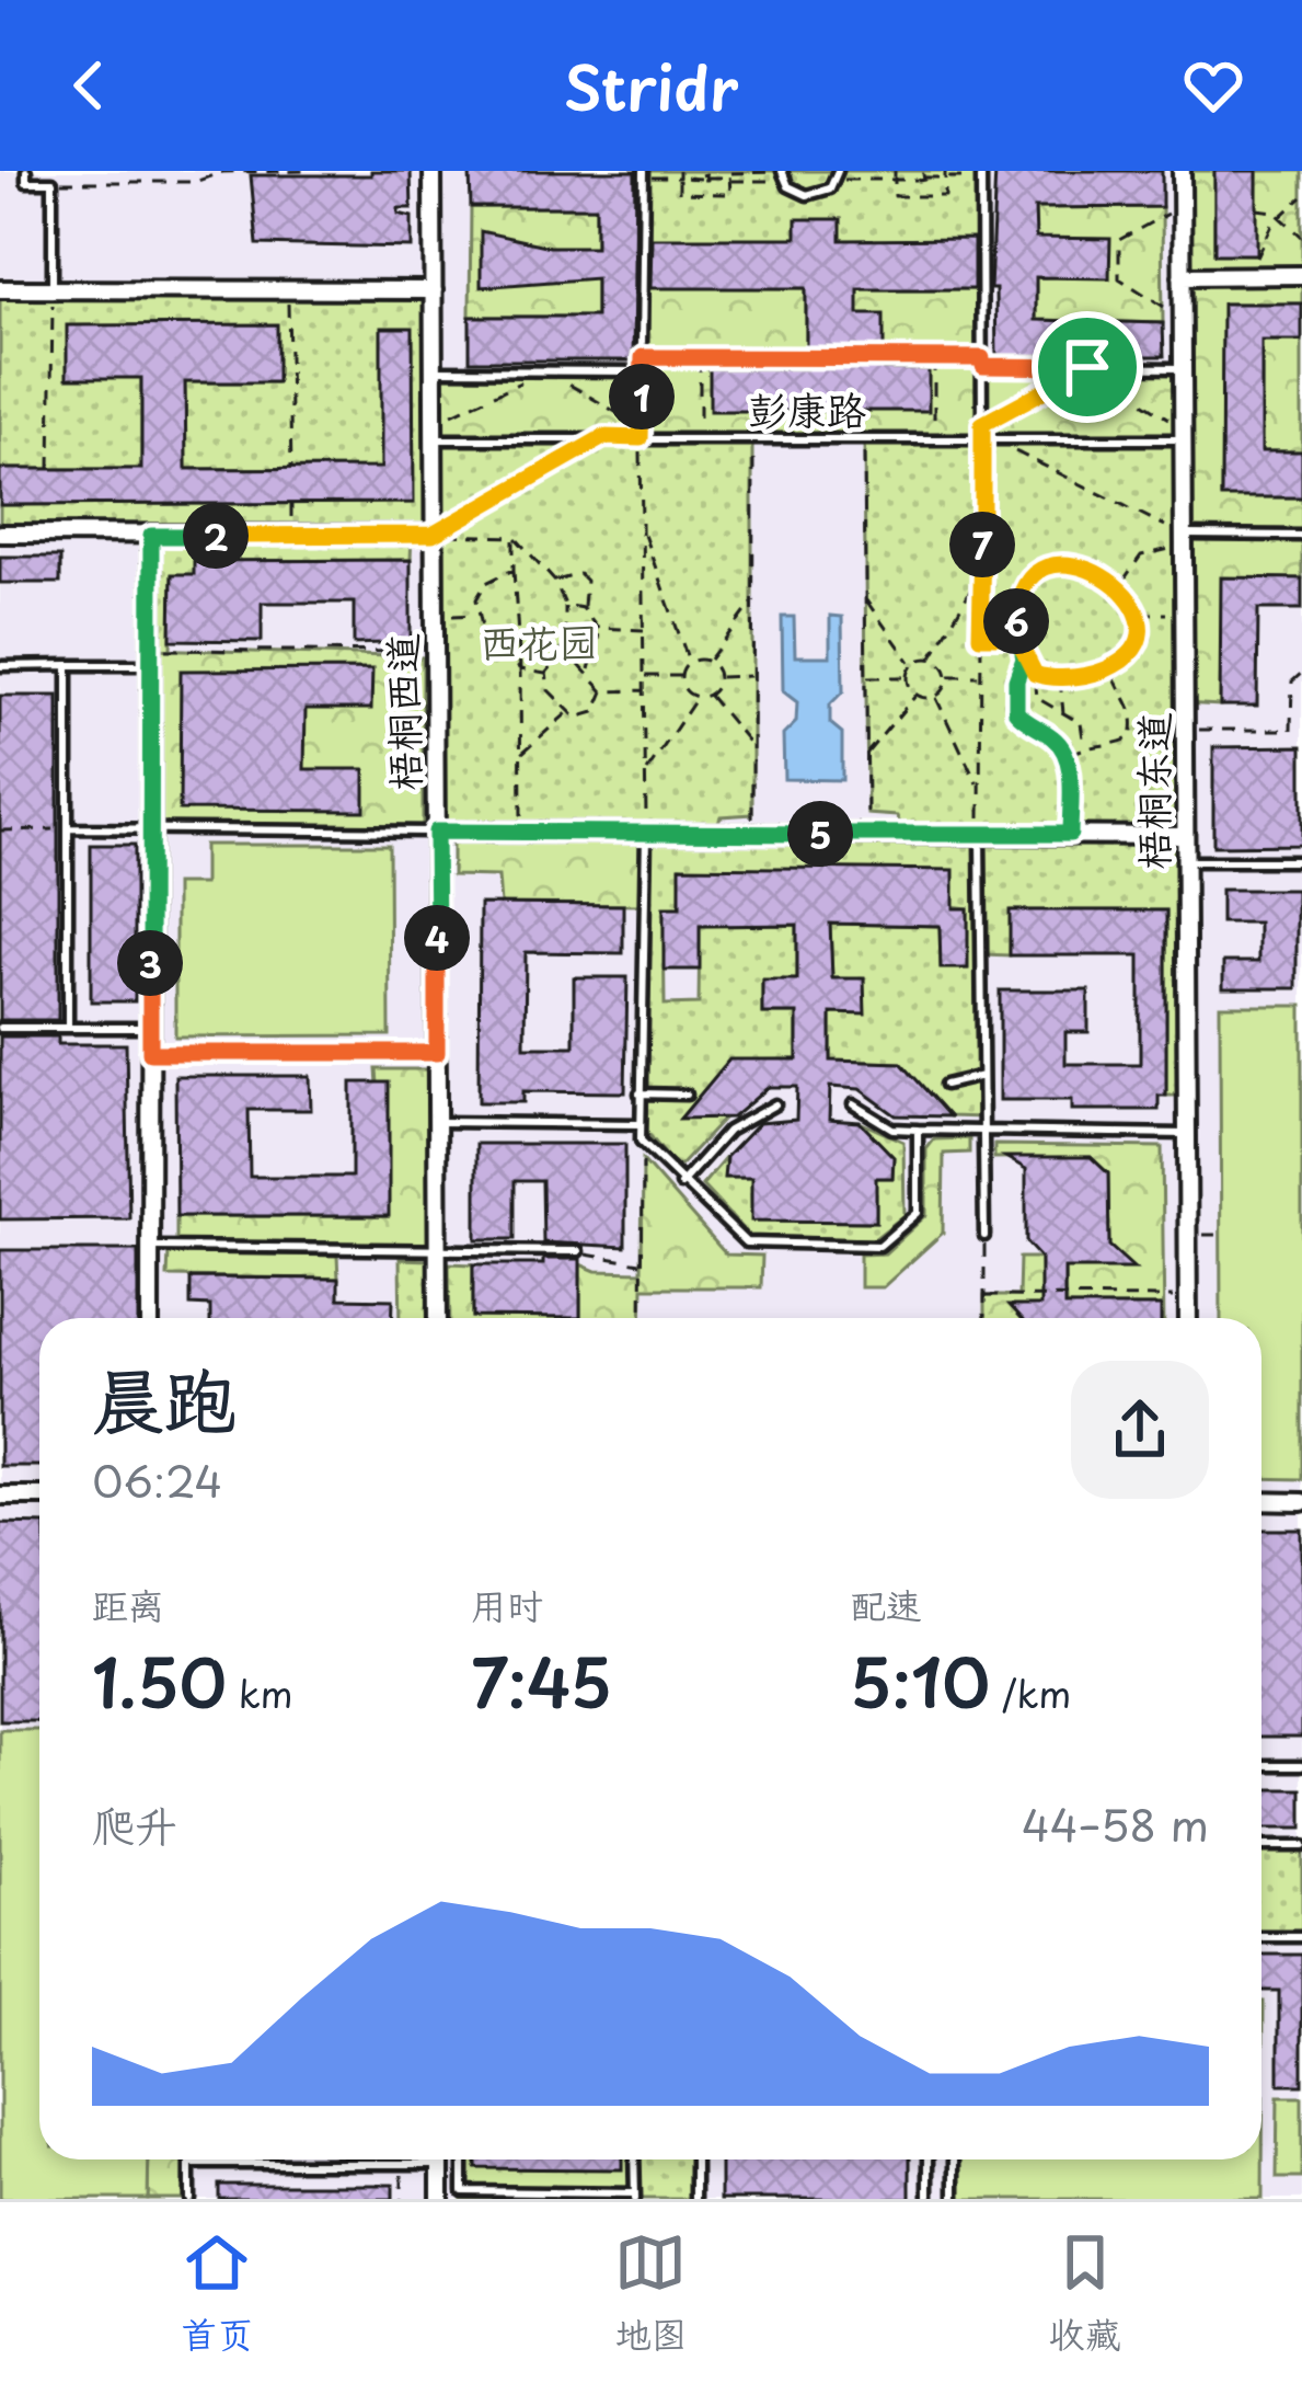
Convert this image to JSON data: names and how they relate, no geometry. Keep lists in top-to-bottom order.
{
  "streets": {
    "street": ["梧桐西道", "梧桐东道"],
    "lane": ["彭康路"]
  },
  "crossings": [
    ["彭康路", "梧桐西道"],
    ["彭康路", "梧桐东道"]
  ],
  "parks": ["西花园"],
  "page": {
    "header": "Stridr",
    "pins": [
      "1",
      "2",
      "7",
      "6",
      "5",
      "4",
      "3"
    ],
    "heading": ["晨跑", "06:24"],
    "stats": [
      ["距离", "1.50 km"],
      ["用时", "7:45"],
      ["配速", "5:10 /km"]
    ],
    "chart": ["爬升", "44–58 m"],
    "tabs": ["首页", "地图", "收藏"]
  }
}
